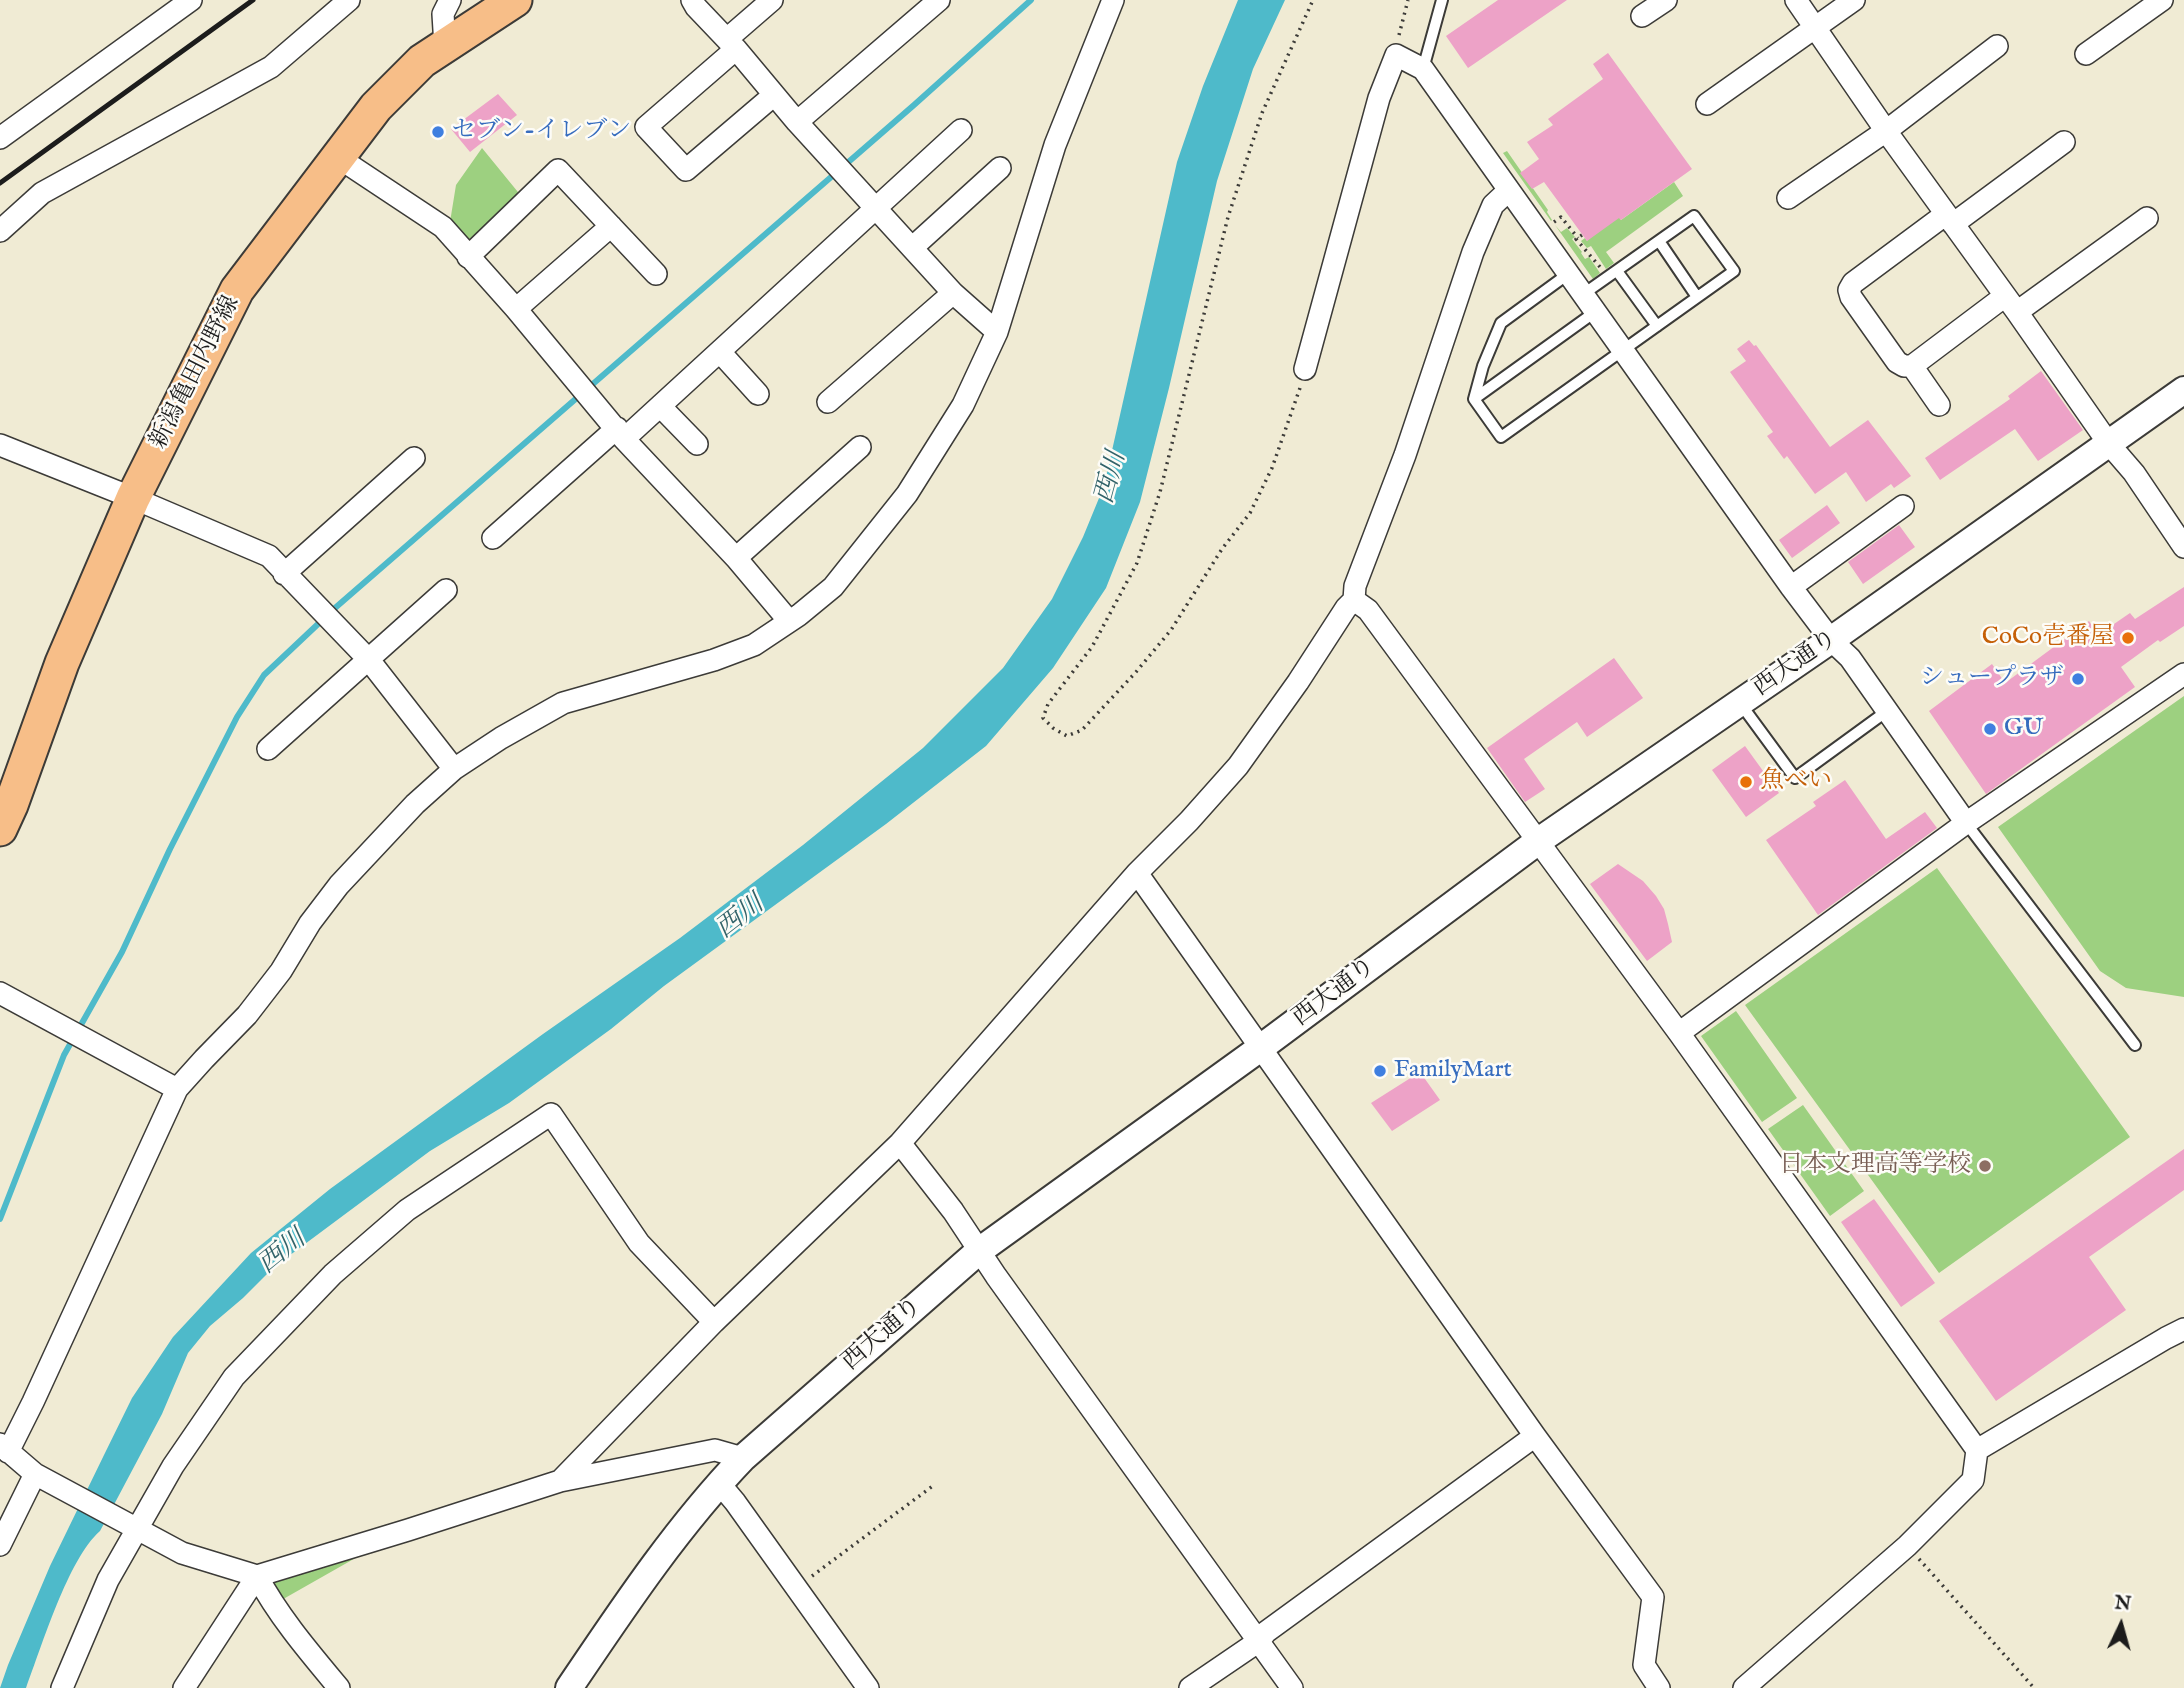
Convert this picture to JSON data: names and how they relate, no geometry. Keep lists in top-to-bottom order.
{
  "streets": {
    "main road": ["新潟亀田内野線"],
    "street": ["西大通り"]
  },
  "water": ["西川"],
  "places": [
    "セブン-イレブン",
    "CoCo壱番屋",
    "シュープラザ",
    "GU",
    "魚べい",
    "FamilyMart",
    "日本文理高等学校"
  ],
  "north": "top"
}
